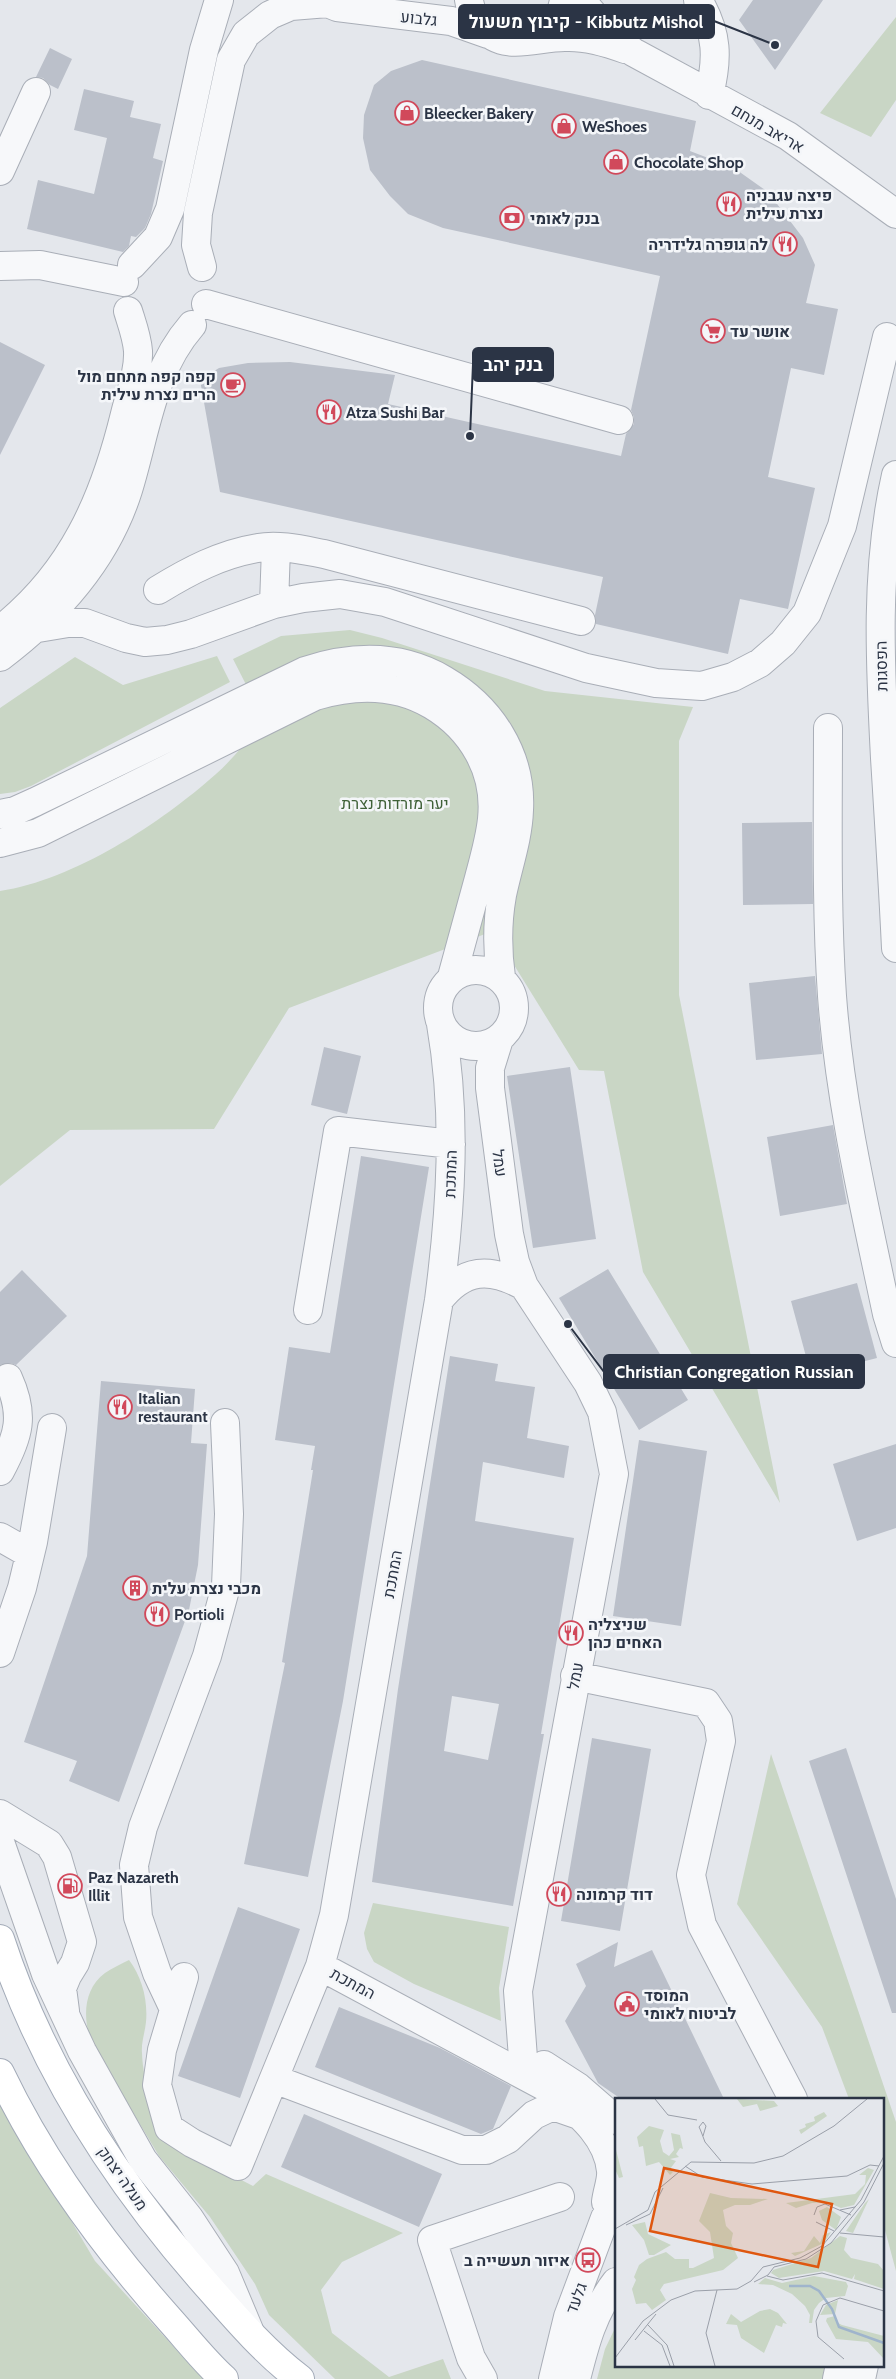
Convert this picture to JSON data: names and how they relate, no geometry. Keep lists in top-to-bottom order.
{
  "streets": {
    "main road": ["מעלה יצחק"],
    "street": [
      "גלבוע",
      "אריאב מנחם",
      "הפסגות",
      "עמל",
      "המתכת",
      "גלעד"
    ]
  },
  "crossings": [
    ["גלבוע", "אריאב מנחם"],
    ["עמל", "המתכת"],
    ["המתכת", "גלעד"]
  ],
  "parks": ["יער מורדות נצרת"],
  "places": {
    "other": ["קיבוץ משעול - Kibbutz Mishol", "בנק יהב", "Christian Congregation Russian"],
    "shop": ["Bleecker Bakery", "WeShoes", "Chocolate Shop"],
    "restaurant": [
      "פיצה עגבניה נצרת עילית",
      "לה גופרה גלידריה",
      "Atza Sushi Bar",
      "Italian restaurant",
      "Portioli",
      "שניצליה האחים כהן",
      "דוד קרמונה"
    ],
    "bank": ["בנק לאומי"],
    "supermarket": ["אושר עד"],
    "cafe": ["קפה קפה מתחם מול הרים נצרת עילית"],
    "building": ["מכבי נצרת עלית"],
    "fuel station": ["Paz Nazareth Illit"],
    "public building": ["המוסד לביטוח לאומי"],
    "bus stop": ["איזור תעשייה ב"]
  }
}
